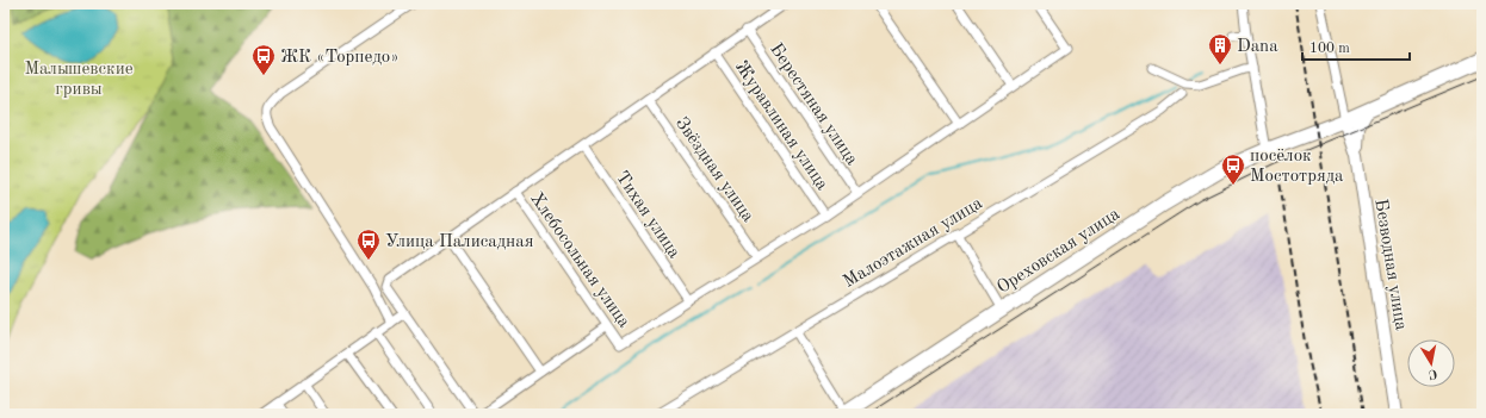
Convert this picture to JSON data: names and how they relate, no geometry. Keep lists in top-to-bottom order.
{
  "streets": {
    "main road": ["Ореховская улица", "Безводная улица"],
    "street": [
      "Берестяная улица",
      "Журавлиная улица",
      "Звёздная улица",
      "Тихая улица",
      "Малоэтажная улица",
      "Хлебосольная улица"
    ]
  },
  "crossings": [
    ["Тихая улица", "Хлебосольная улица"],
    ["Ореховская улица", "Безводная улица"]
  ],
  "parks": ["Малышевские гривы"],
  "places": {
    "building": ["Dana"],
    "bus stop": ["ЖК «Торпедо»", "посёлок Мостотряда", "Улица Палисадная"]
  },
  "scale_bar": "100 m",
  "north": "bottom"
}
